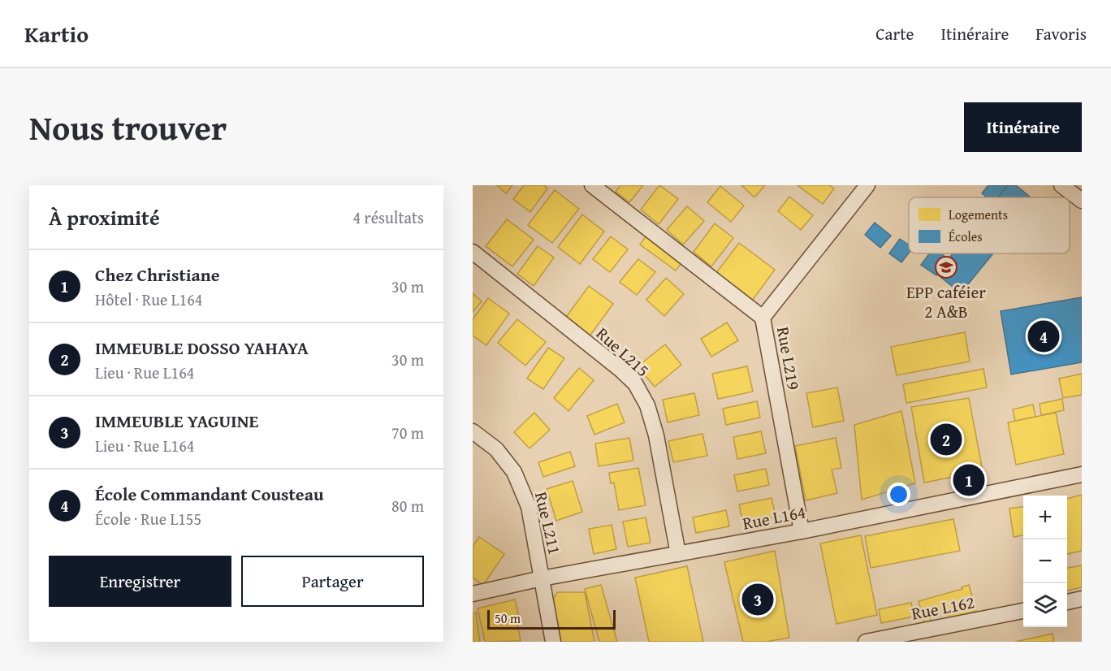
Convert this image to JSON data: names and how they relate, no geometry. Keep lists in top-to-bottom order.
{
  "streets": {
    "street": [
      "Rue L215",
      "Rue L219",
      "Rue L164",
      "Rue L211",
      "Rue L162"
    ]
  },
  "crossings": [
    ["Rue L215", "Rue L164"],
    ["Rue L219", "Rue L164"],
    ["Rue L164", "Rue L211"]
  ],
  "places": {
    "school or university": ["EPP caféier 2 A&B"]
  },
  "legend": ["Logements", "Écoles"],
  "scale_bar": "50 m",
  "page": {
    "header": "Kartio",
    "nav": ["Carte", "Itinéraire", "Favoris"],
    "title": "Nous trouver",
    "buttons": [
      "Itinéraire",
      ["Enregistrer", "Partager"]
    ],
    "heading": ["À proximité", "4 résultats"],
    "list": [
      {
        "mark": "1",
        "name": "Chez Christiane",
        "note": "Hôtel · Rue L164",
        "value": "30 m"
      },
      {
        "mark": "2",
        "name": "IMMEUBLE DOSSO YAHAYA",
        "note": "Lieu · Rue L164",
        "value": "30 m"
      },
      {
        "mark": "3",
        "name": "IMMEUBLE YAGUINE",
        "note": "Lieu · Rue L164",
        "value": "70 m"
      },
      {
        "mark": "4",
        "name": "École Commandant Cousteau",
        "note": "École · Rue L155",
        "value": "80 m"
      }
    ],
    "pins": [
      "4",
      "2",
      "1",
      "3"
    ],
    "map_buttons": ["+", "−"],
    "scale": "50 m"
  }
}
